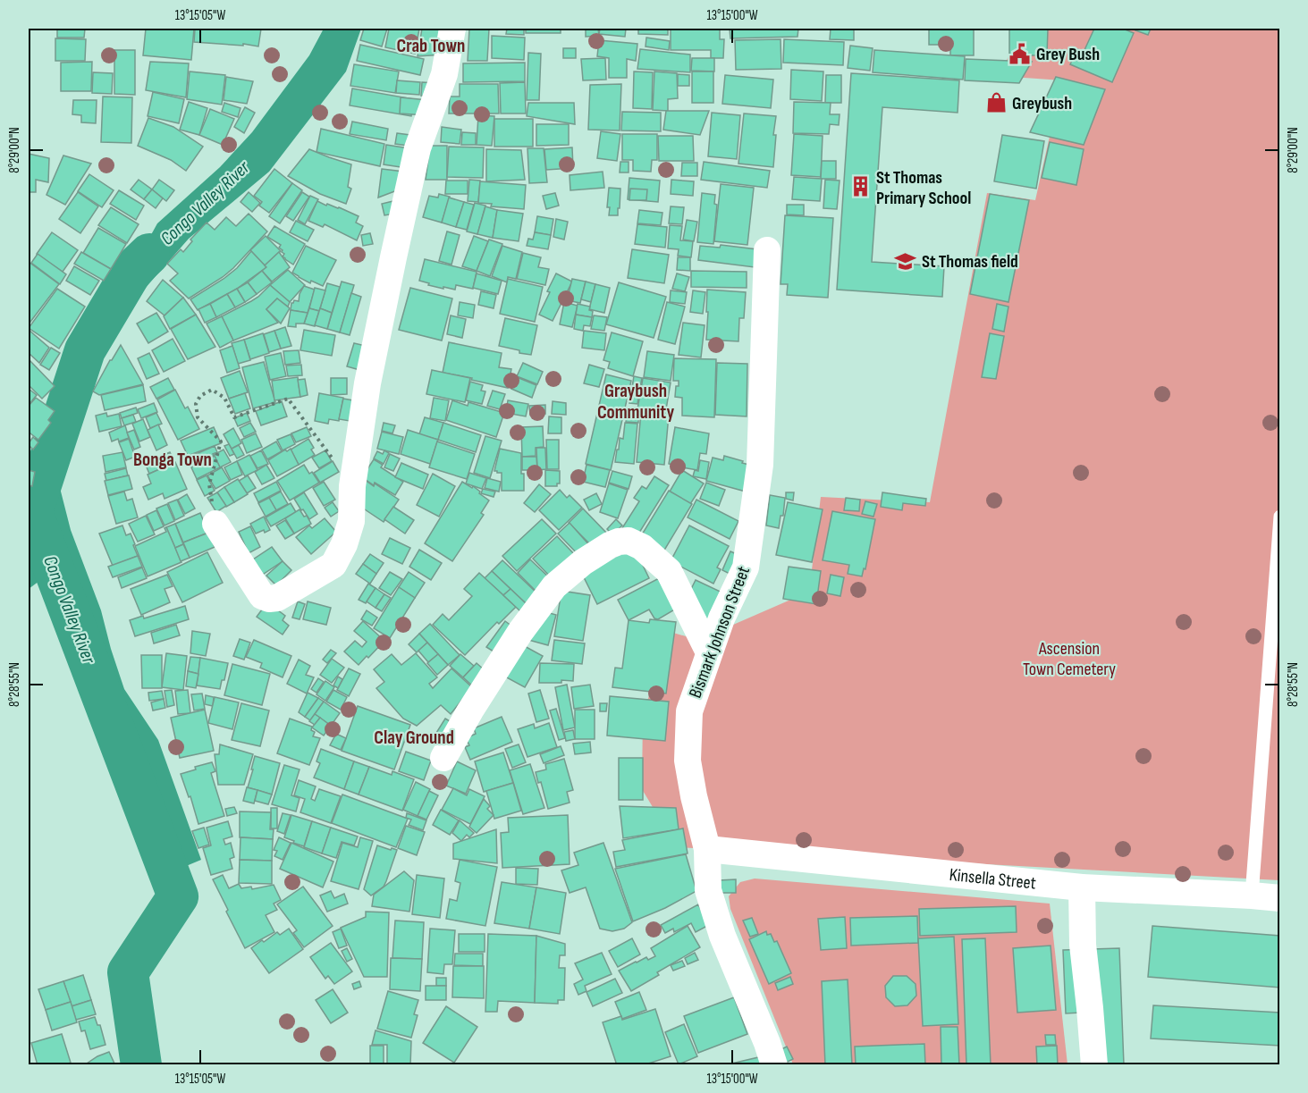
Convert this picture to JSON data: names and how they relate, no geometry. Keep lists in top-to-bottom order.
{
  "streets": {
    "street": ["Bismark Johnson Street", "Kinsella Street"]
  },
  "crossings": [
    ["Bismark Johnson Street", "Kinsella Street"]
  ],
  "districts": [
    "Crab Town",
    "Graybush Community",
    "Bonga Town",
    "Clay Ground"
  ],
  "water": ["Congo Valley River"],
  "parks": ["Ascension Town Cemetery"],
  "places": {
    "public building": ["Grey Bush"],
    "shop": ["Greybush"],
    "building": ["St Thomas Primary School"],
    "school or university": ["St Thomas field"]
  },
  "coordinates": [
    "13°15'05\"W",
    "13°15'00\"W",
    "8°29'00\"N",
    "8°28'55\"N"
  ]
}
